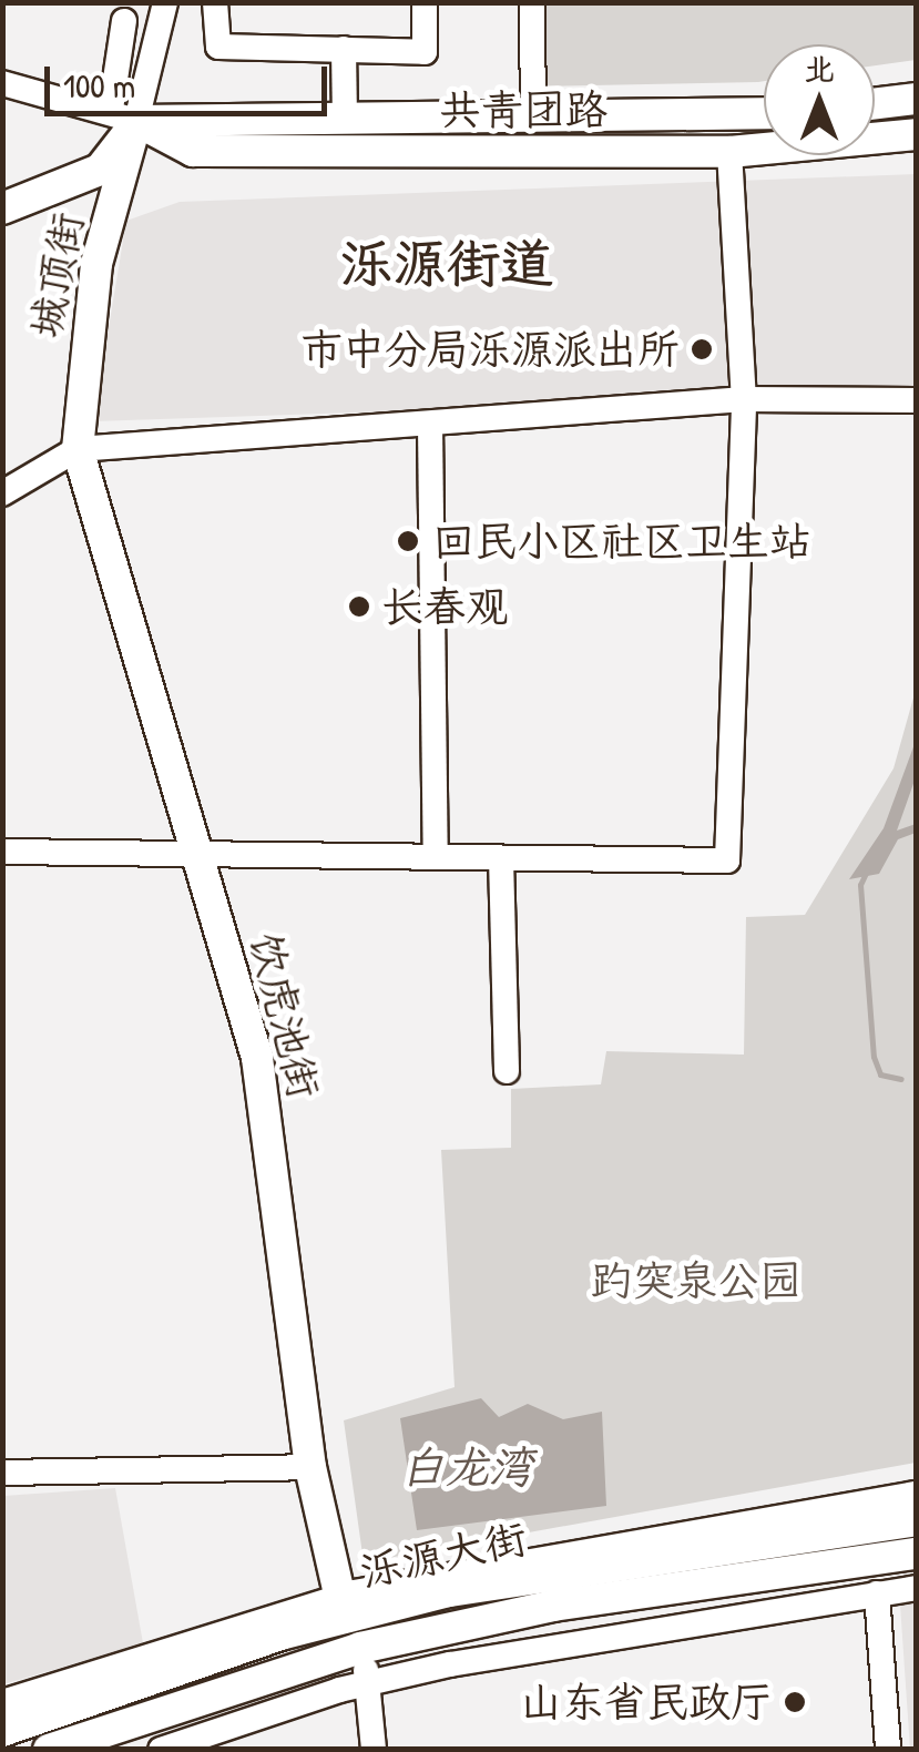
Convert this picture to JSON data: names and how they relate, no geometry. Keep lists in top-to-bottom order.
{
  "streets": {
    "main road": [
      "共青团路",
      "城顶街",
      "饮虎池街",
      "泺源大街"
    ]
  },
  "crossings": [
    ["共青团路", "城顶街"],
    ["城顶街", "饮虎池街"],
    ["饮虎池街", "泺源大街"]
  ],
  "districts": ["泺源街道"],
  "water": ["白龙湾"],
  "parks": ["趵突泉公园"],
  "places": [
    "市中分局泺源派出所",
    "回民小区社区卫生站",
    "长春观",
    "山东省民政厅"
  ],
  "scale_bar": "100 m",
  "north": "top"
}
